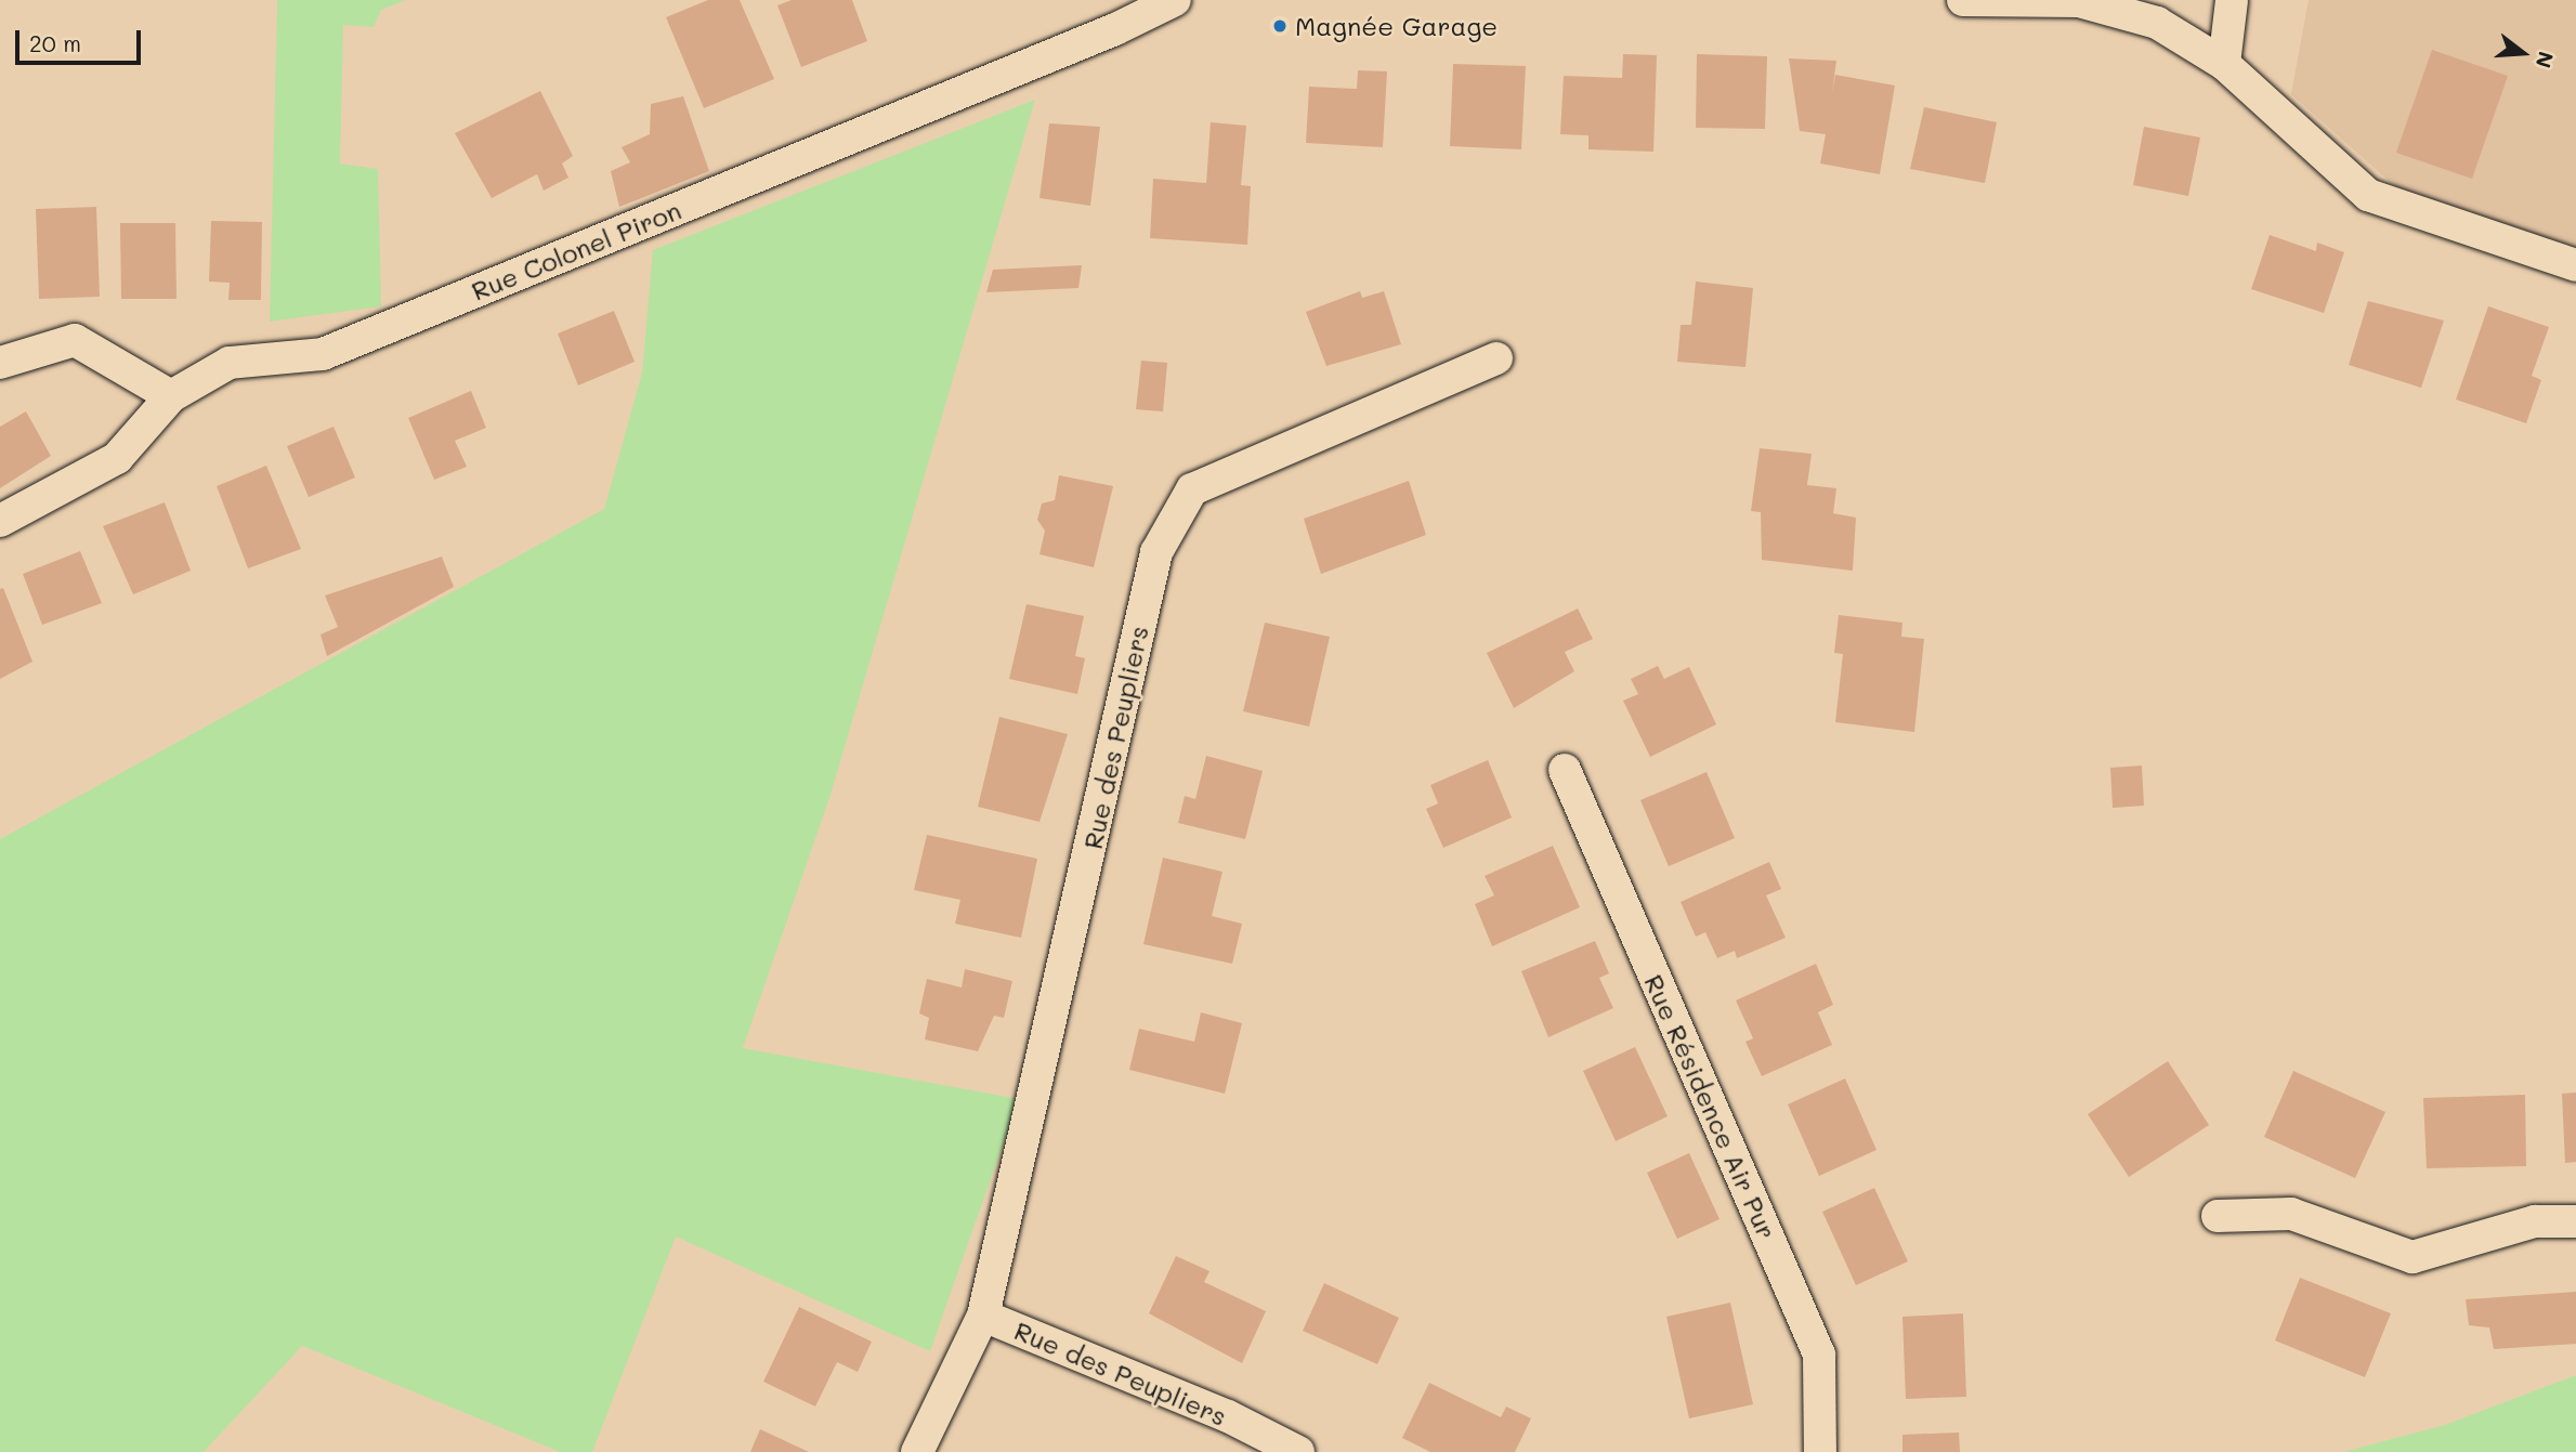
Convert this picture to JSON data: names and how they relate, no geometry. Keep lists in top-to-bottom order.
{
  "streets": {
    "street": ["Rue Colonel Piron", "Rue des Peupliers", "Rue Résidence Air Pur"]
  },
  "places": ["Magnée Garage"],
  "scale_bar": "20 m",
  "north": "right"
}
